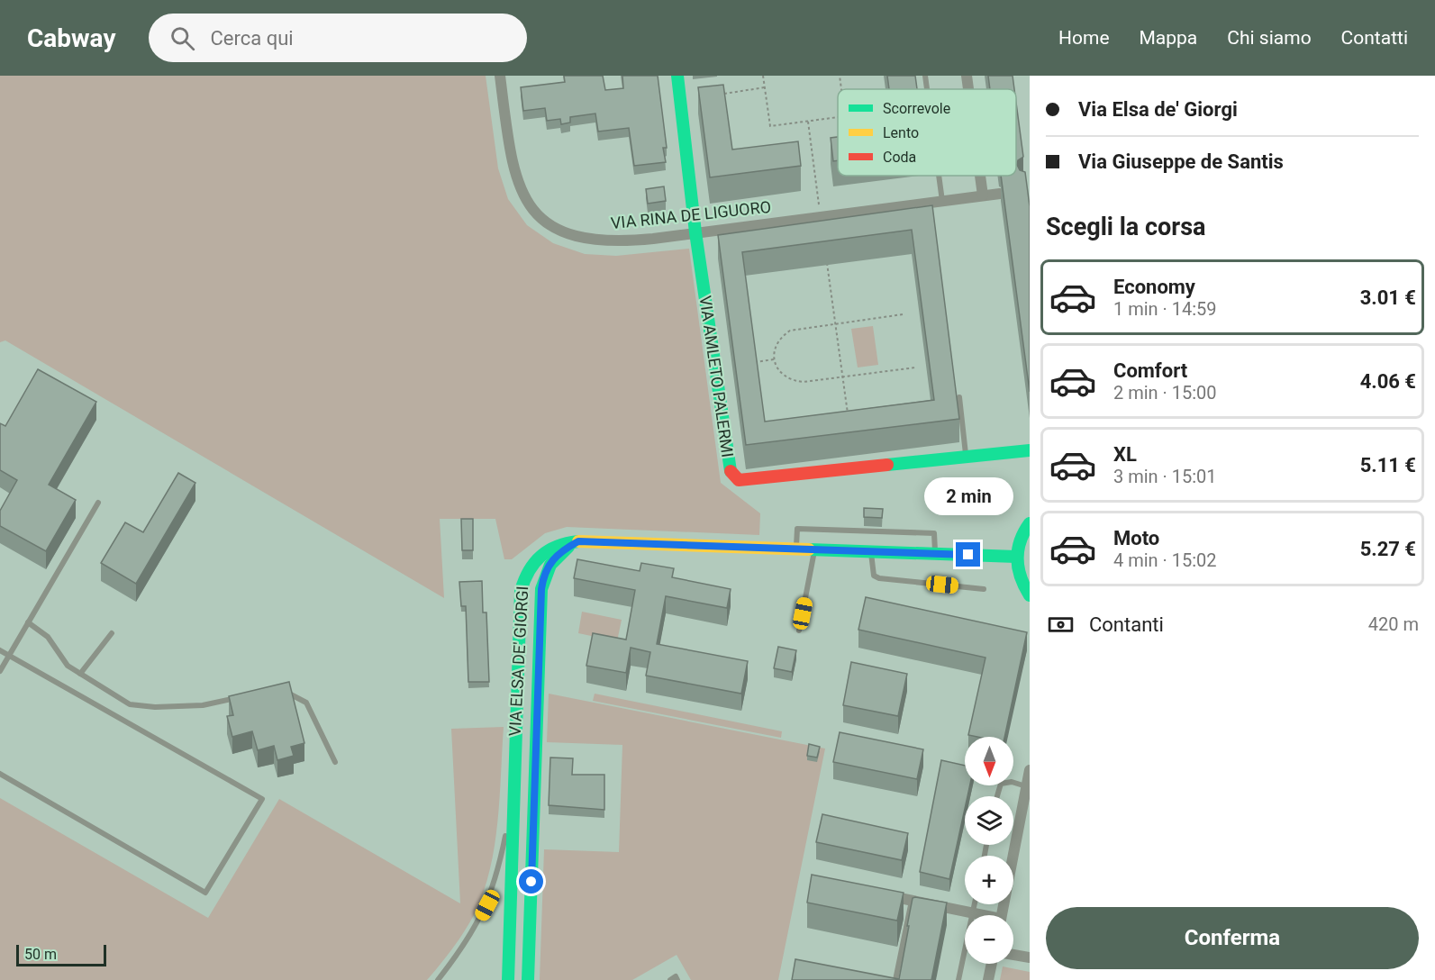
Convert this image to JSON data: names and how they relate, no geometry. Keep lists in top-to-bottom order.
{
  "streets": {
    "main road": ["VIA AMLETO PALERMI", "VIA ELSA DE' GIORGI"],
    "street": ["VIA RINA DE LIGUORO"]
  },
  "crossings": [
    ["VIA RINA DE LIGUORO", "VIA AMLETO PALERMI"]
  ],
  "legend": ["Scorrevole", "Lento", "Coda"],
  "scale_bar": "50 m",
  "north": "bottom",
  "page": {
    "header": "Cabway",
    "search": "Cerca qui",
    "nav": [
      "Home",
      "Mappa",
      "Chi siamo",
      "Contatti"
    ],
    "banner": ["Via Elsa de' Giorgi", "Via Giuseppe de Santis"],
    "heading": "Scegli la corsa",
    "list": [
      {
        "name": "Economy",
        "note": "1 min · 14:59",
        "value": "3.01 €"
      },
      {
        "name": "Comfort",
        "note": "2 min · 15:00",
        "value": "4.06 €"
      },
      {
        "name": "XL",
        "note": "3 min · 15:01",
        "value": "5.11 €"
      },
      {
        "name": "Moto",
        "note": "4 min · 15:02",
        "value": "5.27 €"
      }
    ],
    "bubble": "2 min",
    "pay": ["Contanti", "420 m"],
    "map_buttons": ["+", "−"],
    "buttons": "Conferma",
    "scale": "50 m"
  }
}
